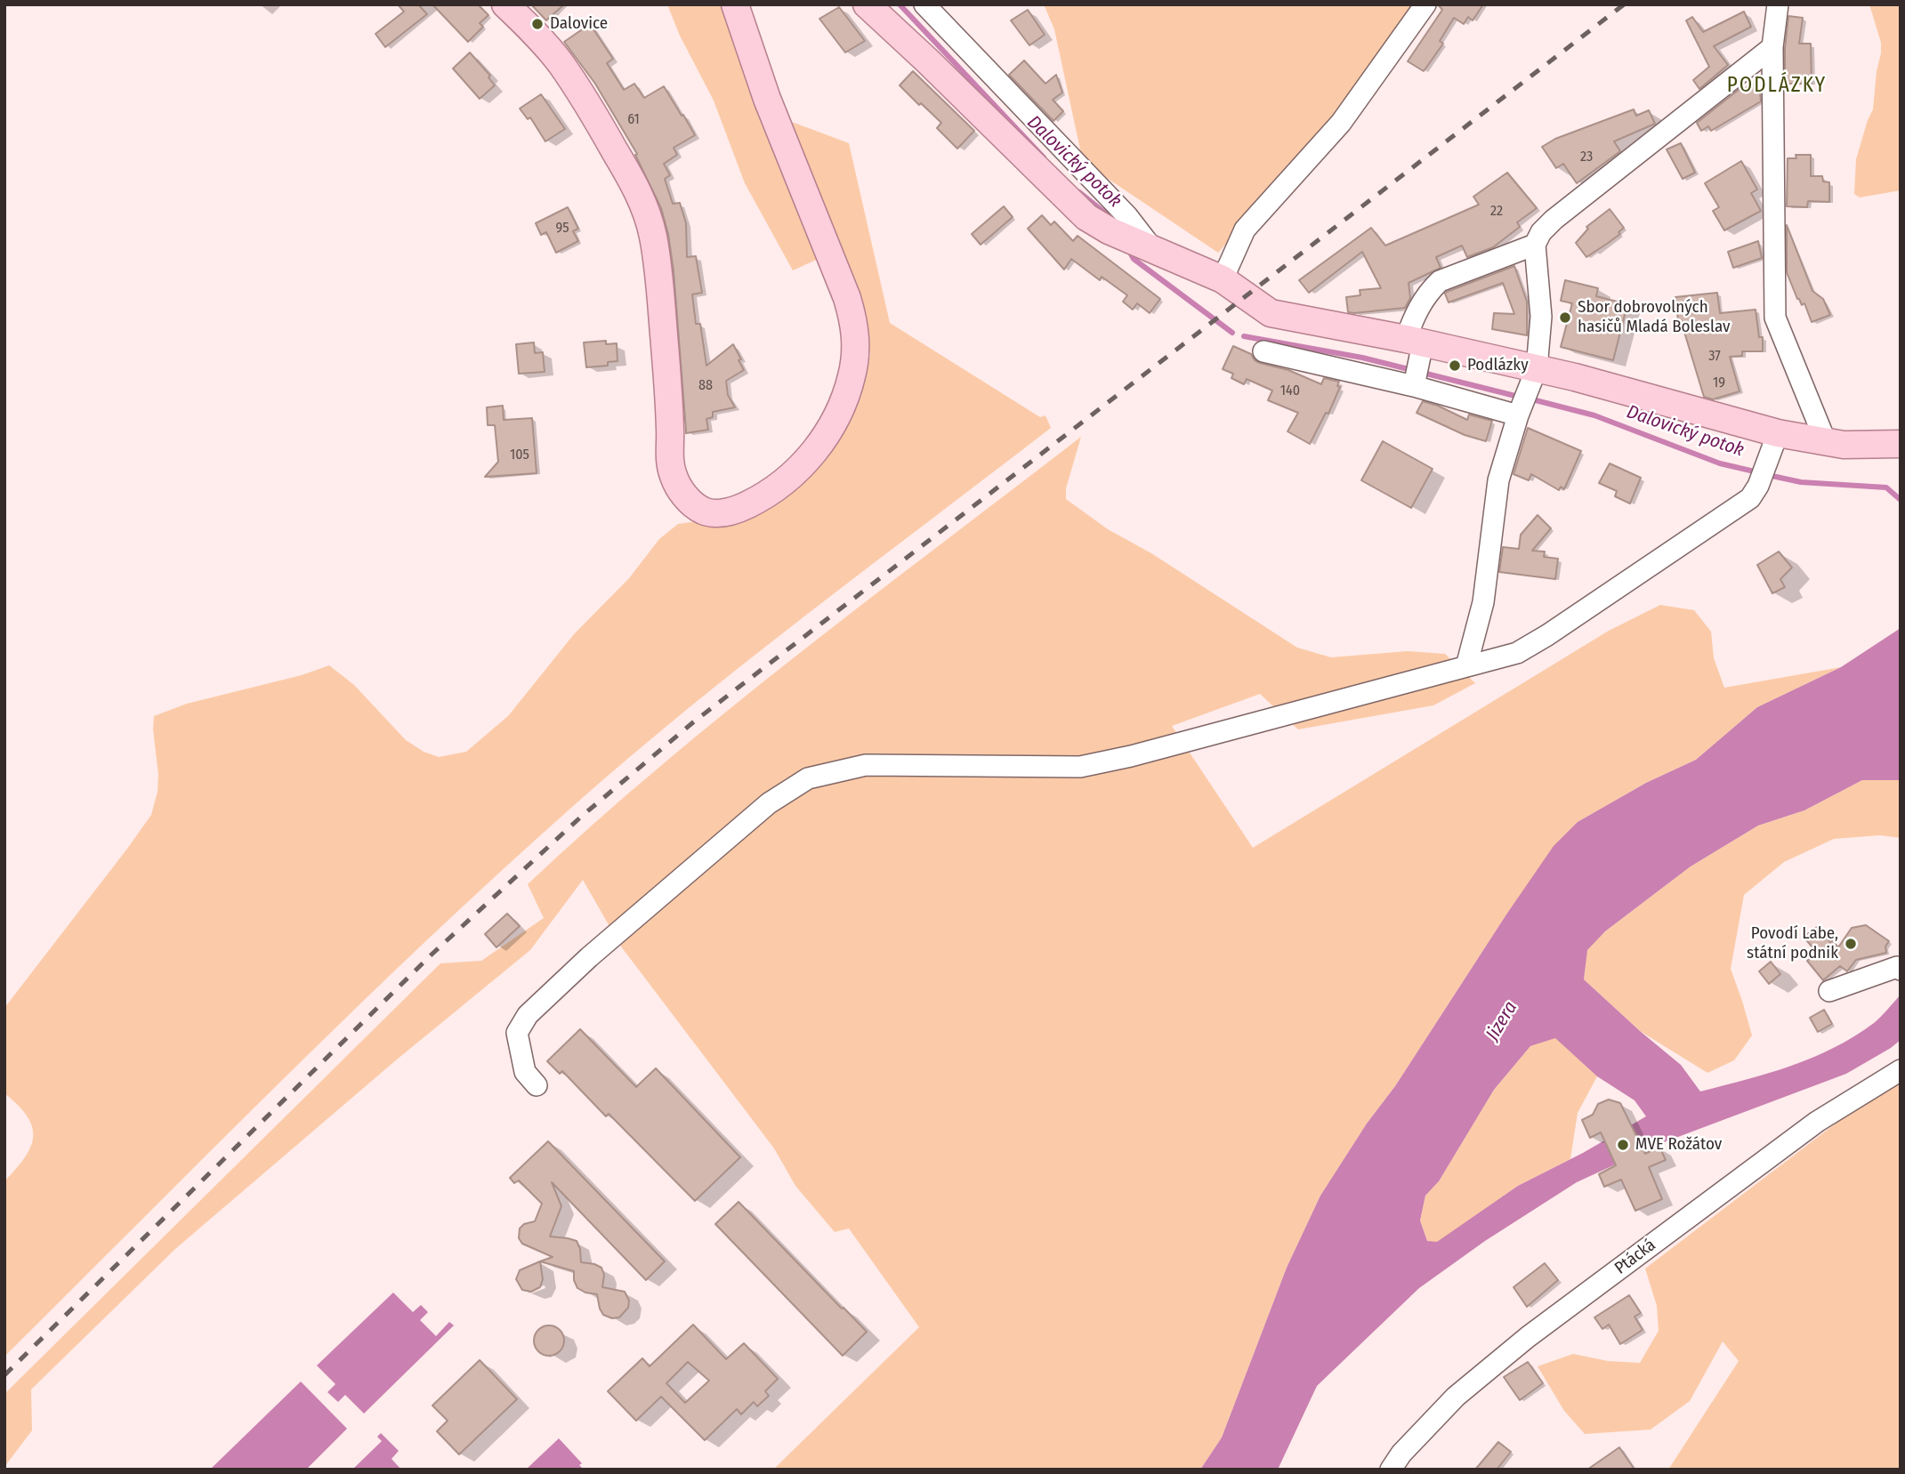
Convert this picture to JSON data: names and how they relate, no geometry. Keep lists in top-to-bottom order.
{
  "streets": {
    "street": ["Ptácká"]
  },
  "districts": ["PODLÁZKY"],
  "water": ["Dalovický potok", "Jizera"],
  "places": [
    "Dalovice",
    "Sbor dobrovolných hasičů Mladá Boleslav",
    "Podlázky",
    "Povodí Labe, státní podnik",
    "MVE Rožátov"
  ],
  "house_numbers": [
    "61",
    "23",
    "22",
    "95",
    "37",
    "19",
    "88",
    "140",
    "105"
  ]
}
